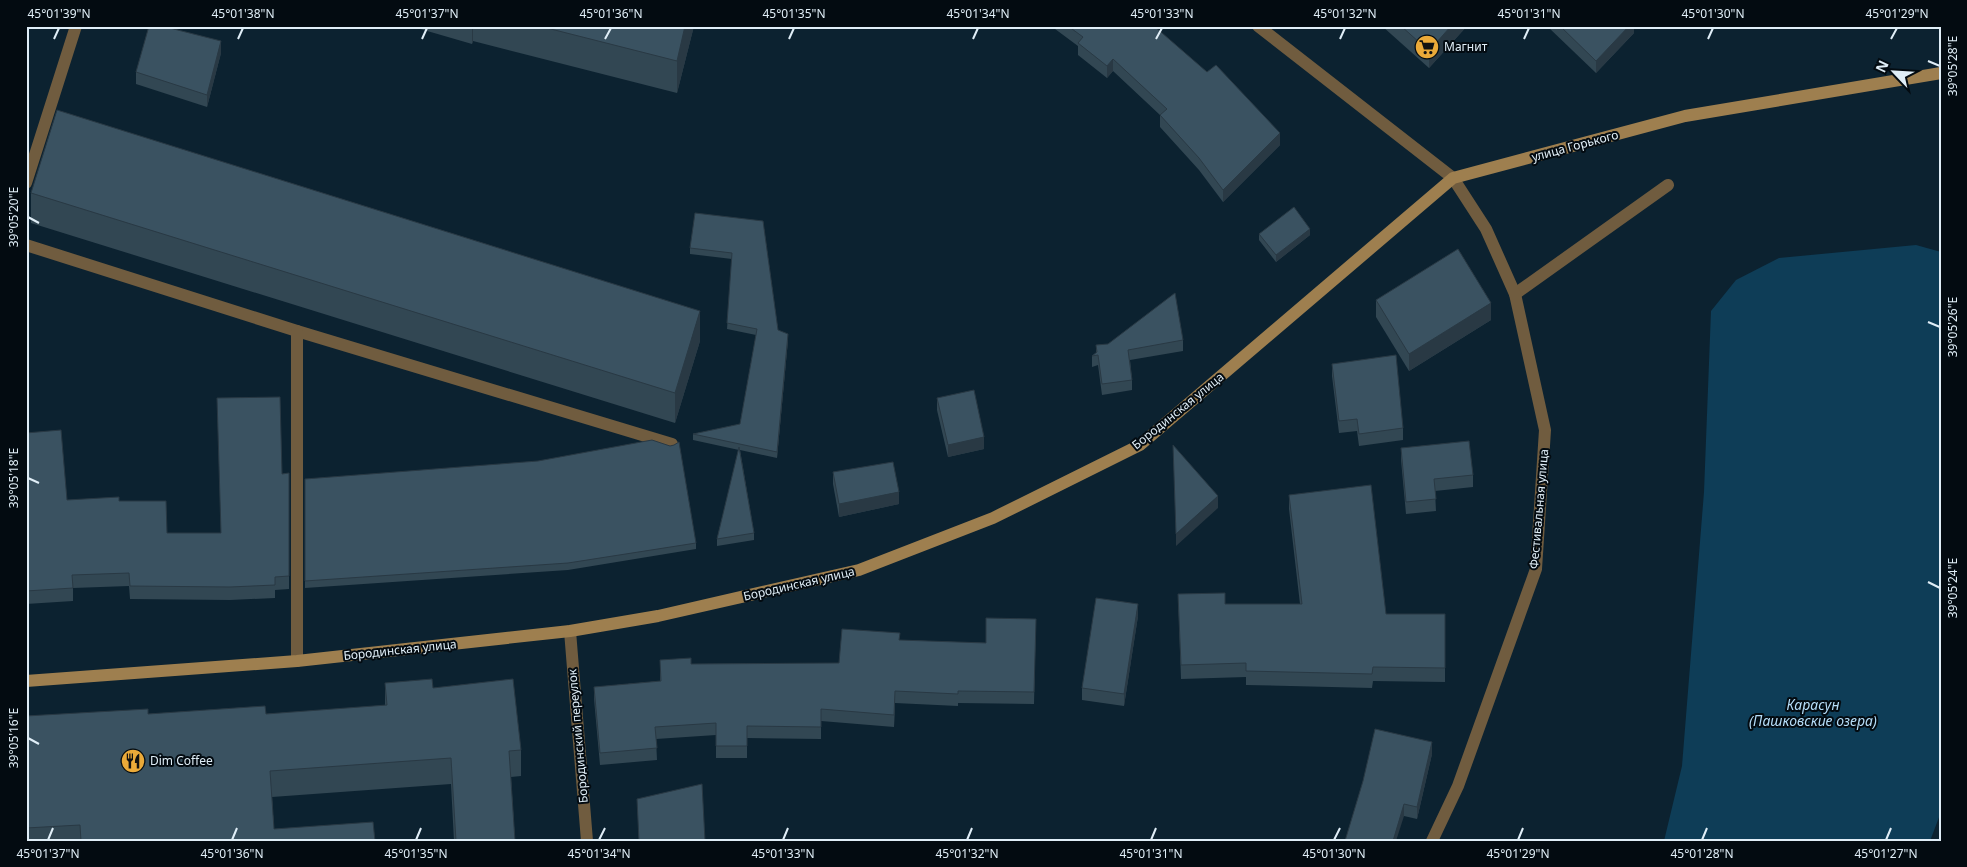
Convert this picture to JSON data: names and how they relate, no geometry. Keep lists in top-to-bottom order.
{
  "streets": {
    "main road": ["улица Горького", "Бородинская улица"],
    "street": ["Фестивальная улица", "Бородинский переулок"]
  },
  "crossings": [
    ["улица Горького", "Бородинская улица"],
    ["улица Горького", "Фестивальная улица"],
    ["Бородинская улица", "Фестивальная улица"],
    ["Бородинская улица", "Бородинский переулок"]
  ],
  "water": ["Карасун (Пашковские озера)"],
  "places": {
    "supermarket": ["Магнит"],
    "restaurant": ["Dim Coffee"]
  },
  "north": "top left",
  "coordinates": [
    "45°01'39\"N",
    "45°01'38\"N",
    "45°01'37\"N",
    "45°01'36\"N",
    "45°01'35\"N",
    "45°01'34\"N",
    "45°01'33\"N",
    "45°01'32\"N",
    "45°01'31\"N",
    "45°01'30\"N",
    "45°01'29\"N",
    "39°05'28\"E",
    "39°05'20\"E",
    "39°05'26\"E",
    "39°05'18\"E",
    "39°05'24\"E",
    "39°05'16\"E",
    "45°01'28\"N",
    "45°01'27\"N"
  ]
}
